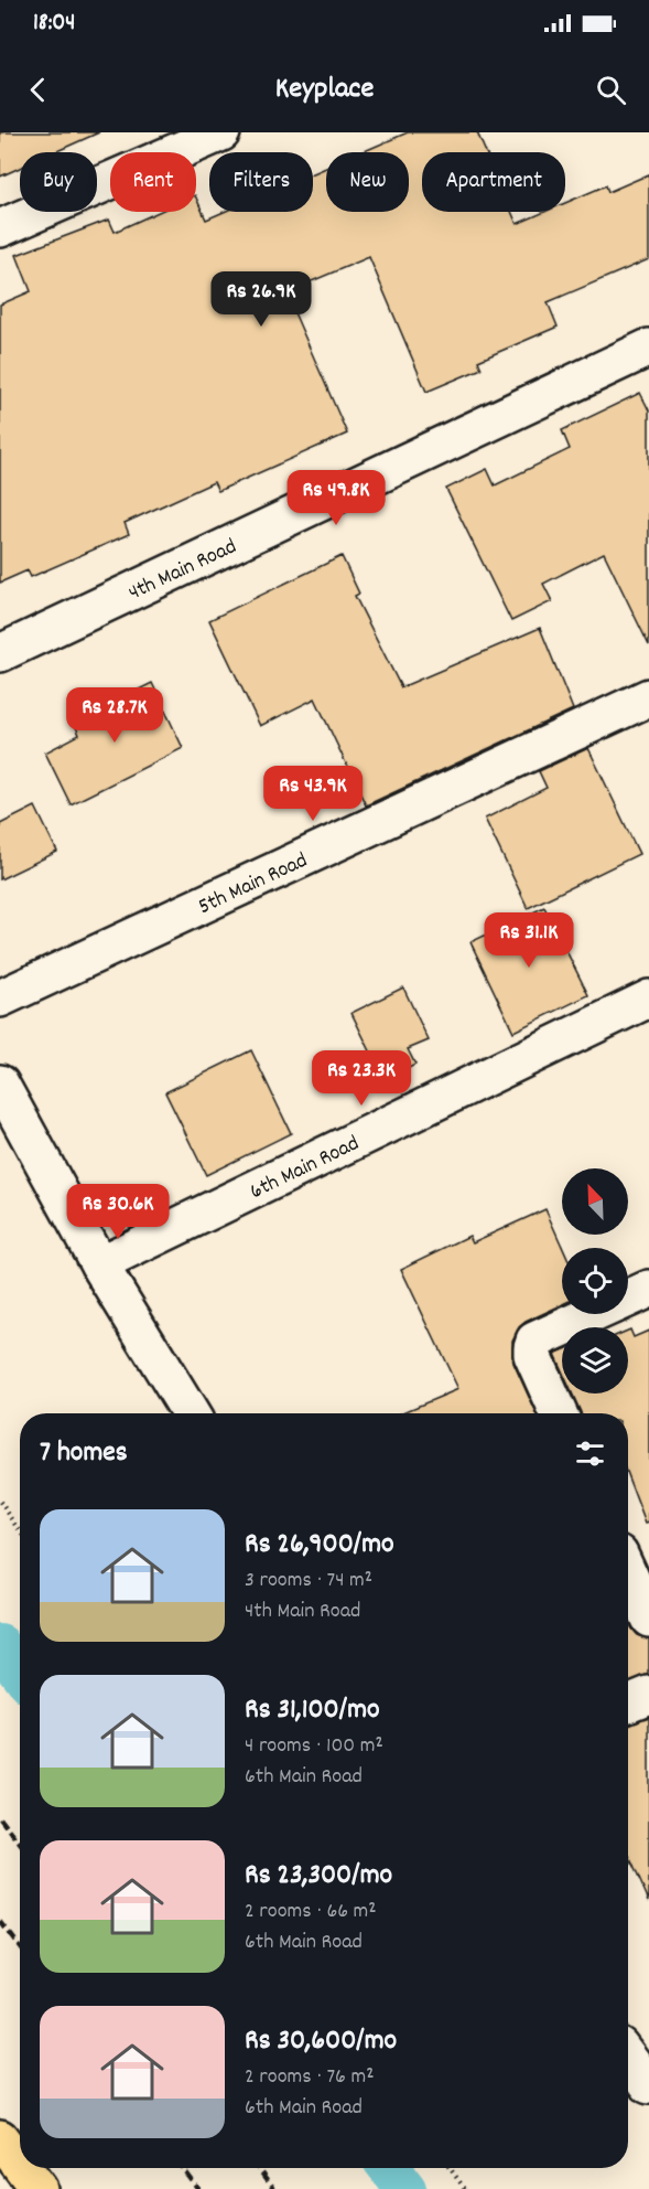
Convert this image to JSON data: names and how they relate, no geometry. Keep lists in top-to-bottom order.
{
  "streets": {
    "street": ["4th Main Road", "5th Main Road", "6th Main Road"]
  },
  "north": "top left",
  "page": {
    "status": "18:04",
    "header": "Keyplace",
    "chip": [
      "Buy",
      "Rent",
      "Filters",
      "New",
      "Apartment"
    ],
    "price": [
      "Rs 26.9K",
      "Rs 49.8K",
      "Rs 28.7K",
      "Rs 43.9K",
      "Rs 31.1K",
      "Rs 23.3K",
      "Rs 30.6K"
    ],
    "heading": "7 homes",
    "list": [
      {
        "name": "Rs 26,900/mo",
        "note": "3 rooms · 74 m² · 4th Main Road"
      },
      {
        "name": "Rs 31,100/mo",
        "note": "4 rooms · 100 m² · 6th Main Road"
      },
      {
        "name": "Rs 23,300/mo",
        "note": "2 rooms · 66 m² · 6th Main Road"
      },
      {
        "name": "Rs 30,600/mo",
        "note": "2 rooms · 76 m² · 6th Main Road"
      }
    ]
  }
}
